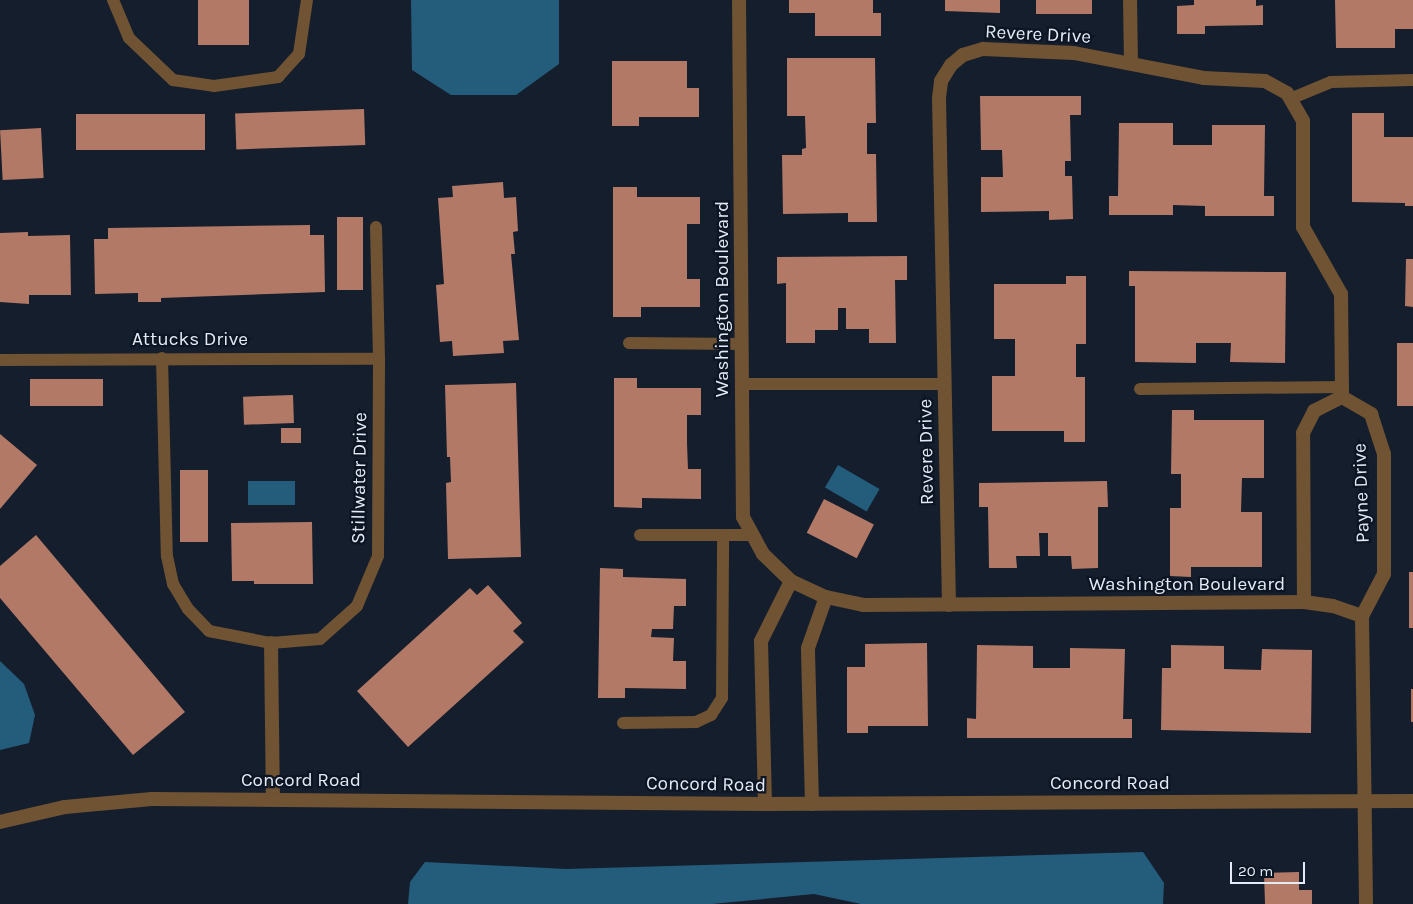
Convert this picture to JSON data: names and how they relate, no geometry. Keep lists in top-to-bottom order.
{
  "streets": {
    "street": [
      "Revere Drive",
      "Washington Boulevard",
      "Payne Drive",
      "Concord Road"
    ],
    "lane": ["Attucks Drive", "Stillwater Drive"]
  },
  "crossings": [
    ["Revere Drive", "Washington Boulevard"],
    ["Revere Drive", "Payne Drive"],
    ["Washington Boulevard", "Payne Drive"],
    ["Attucks Drive", "Stillwater Drive"]
  ],
  "scale_bar": "20 m"
}
